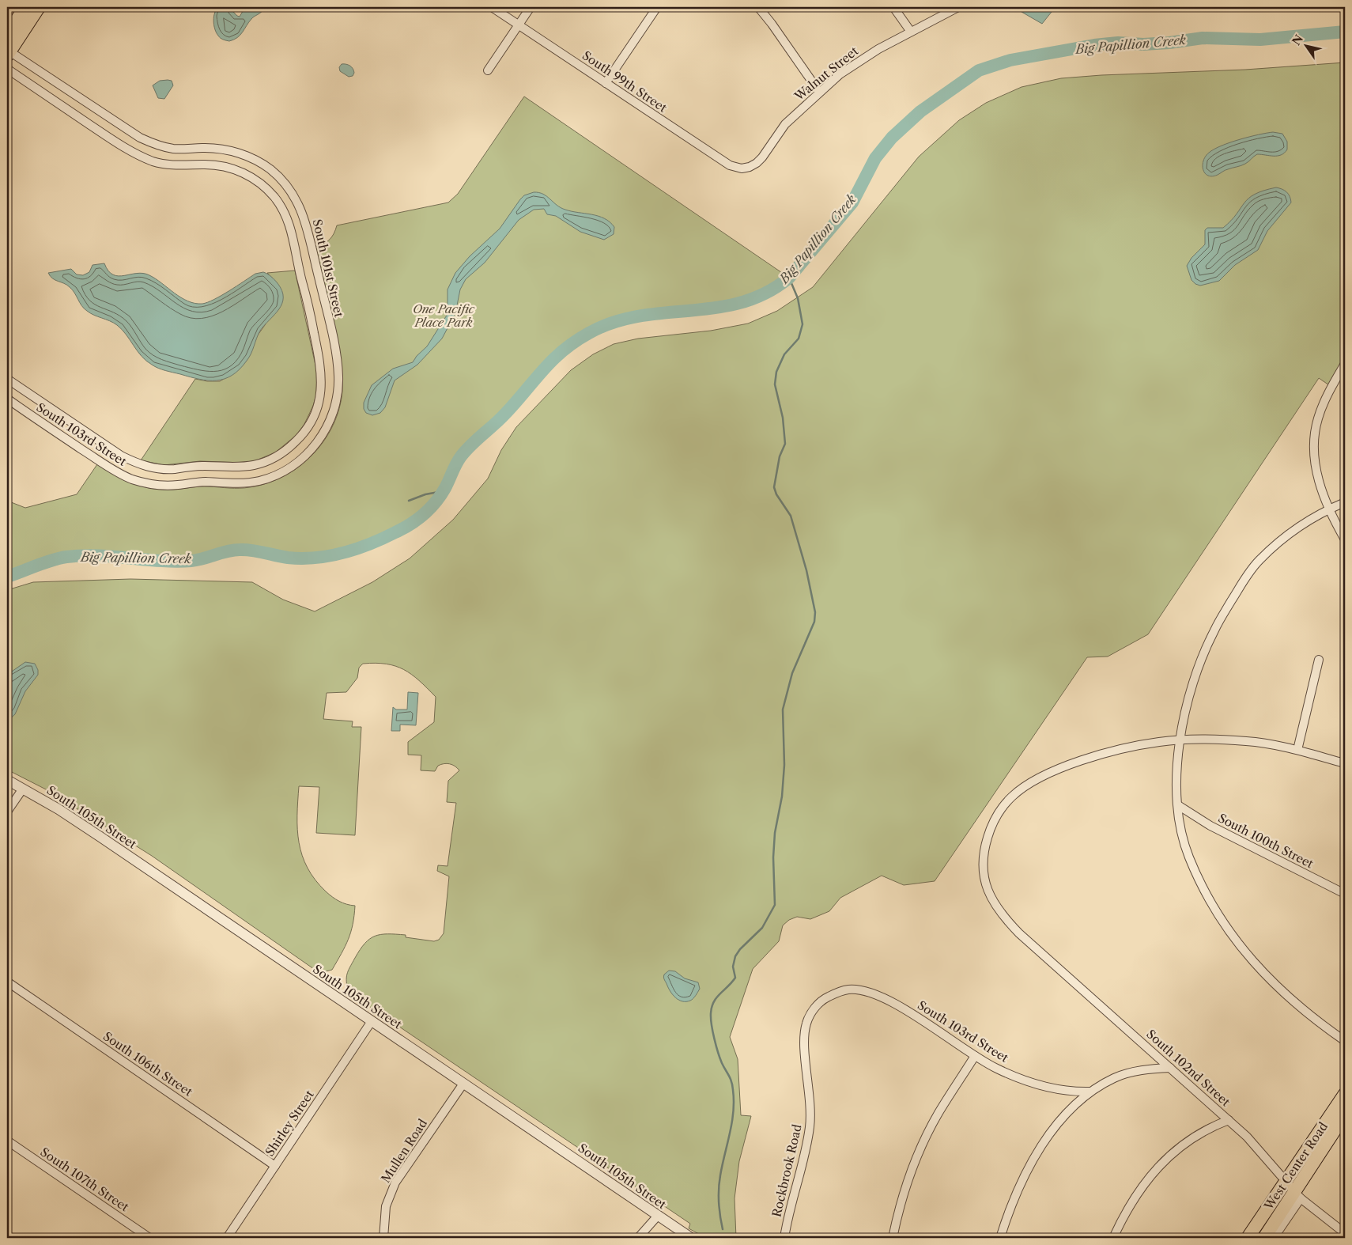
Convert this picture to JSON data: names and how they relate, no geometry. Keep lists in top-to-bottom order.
{
  "streets": {
    "main road": ["West Center Road"],
    "street": [
      "Walnut Street",
      "South 99th Street",
      "South 101st Street",
      "South 103rd Street",
      "South 105th Street",
      "South 100th Street",
      "South 106th Street",
      "South 102nd Street",
      "Shirley Street",
      "Mullen Road",
      "Rockbrook Road",
      "South 107th Street"
    ]
  },
  "crossings": [
    ["Walnut Street", "South 99th Street"],
    ["South 101st Street", "South 103rd Street"],
    ["South 103rd Street", "Rockbrook Road"],
    ["South 105th Street", "Shirley Street"],
    ["South 105th Street", "Mullen Road"],
    ["South 106th Street", "Shirley Street"],
    ["South 102nd Street", "West Center Road"]
  ],
  "water": ["Big Papillion Creek"],
  "parks": ["One Pacific Place Park"],
  "north": "top left"
}
